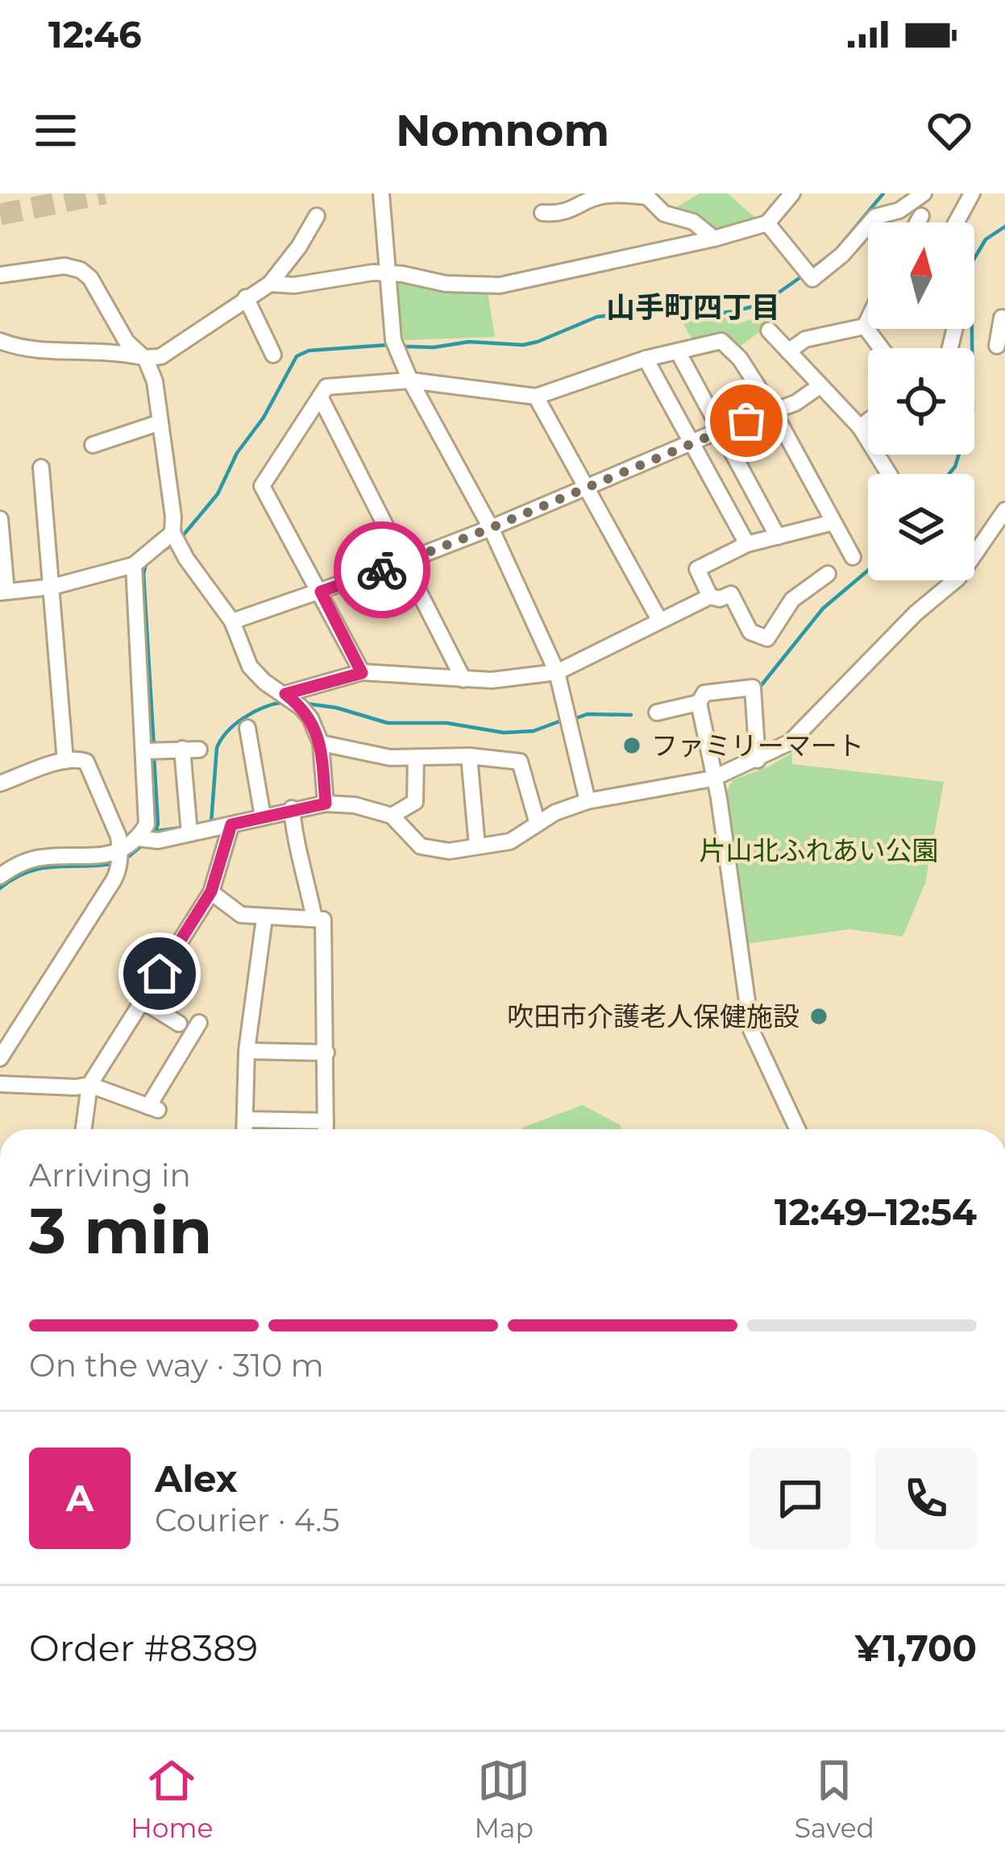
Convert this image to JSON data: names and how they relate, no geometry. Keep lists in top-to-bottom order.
{
  "districts": ["山手町四丁目"],
  "parks": ["片山北ふれあい公園"],
  "places": ["ファミリーマート", "吹田市介護老人保健施設"],
  "north": "top",
  "page": {
    "status": "12:46",
    "header": "Nomnom",
    "heading": ["3 min", "Arriving in", "12:49–12:54"],
    "panel": [
      "Alex",
      "Courier · 4.5",
      "Order #8389",
      "¥1,700"
    ],
    "bar": "On the way · 310 m",
    "round": "A",
    "tabs": ["Home", "Map", "Saved"]
  }
}
